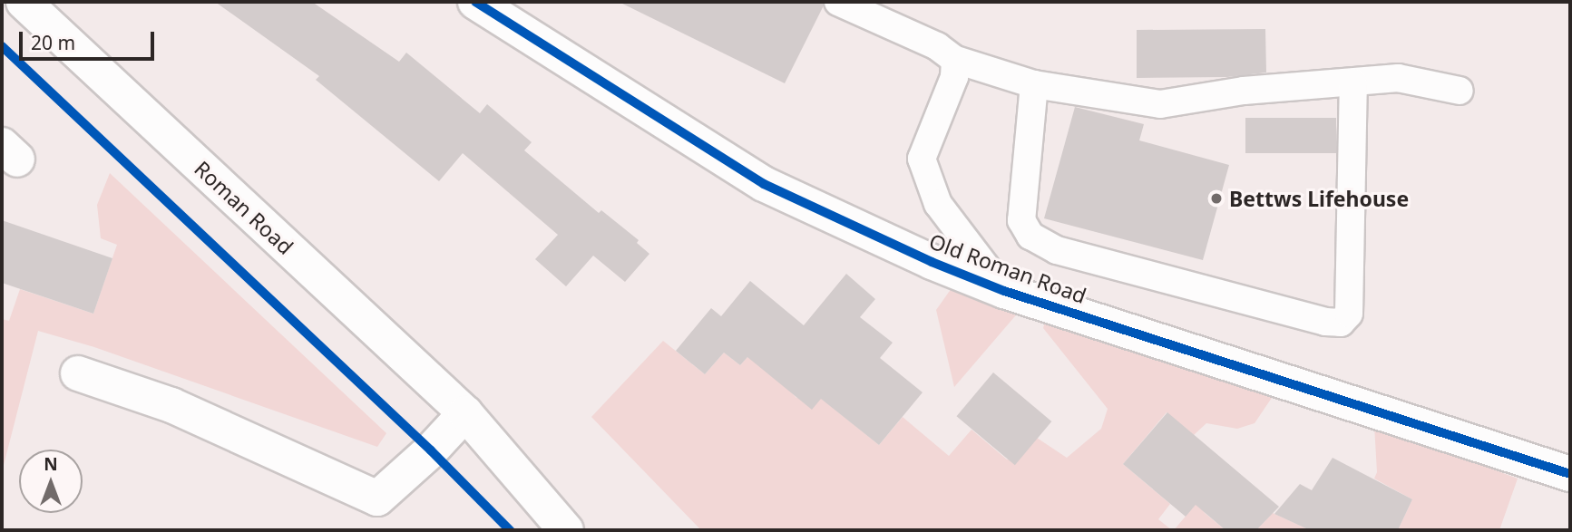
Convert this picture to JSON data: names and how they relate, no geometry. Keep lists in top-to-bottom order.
{
  "streets": {
    "street": ["Roman Road", "Old Roman Road"]
  },
  "places": ["Bettws Lifehouse"],
  "scale_bar": "20 m",
  "north": "top"
}
